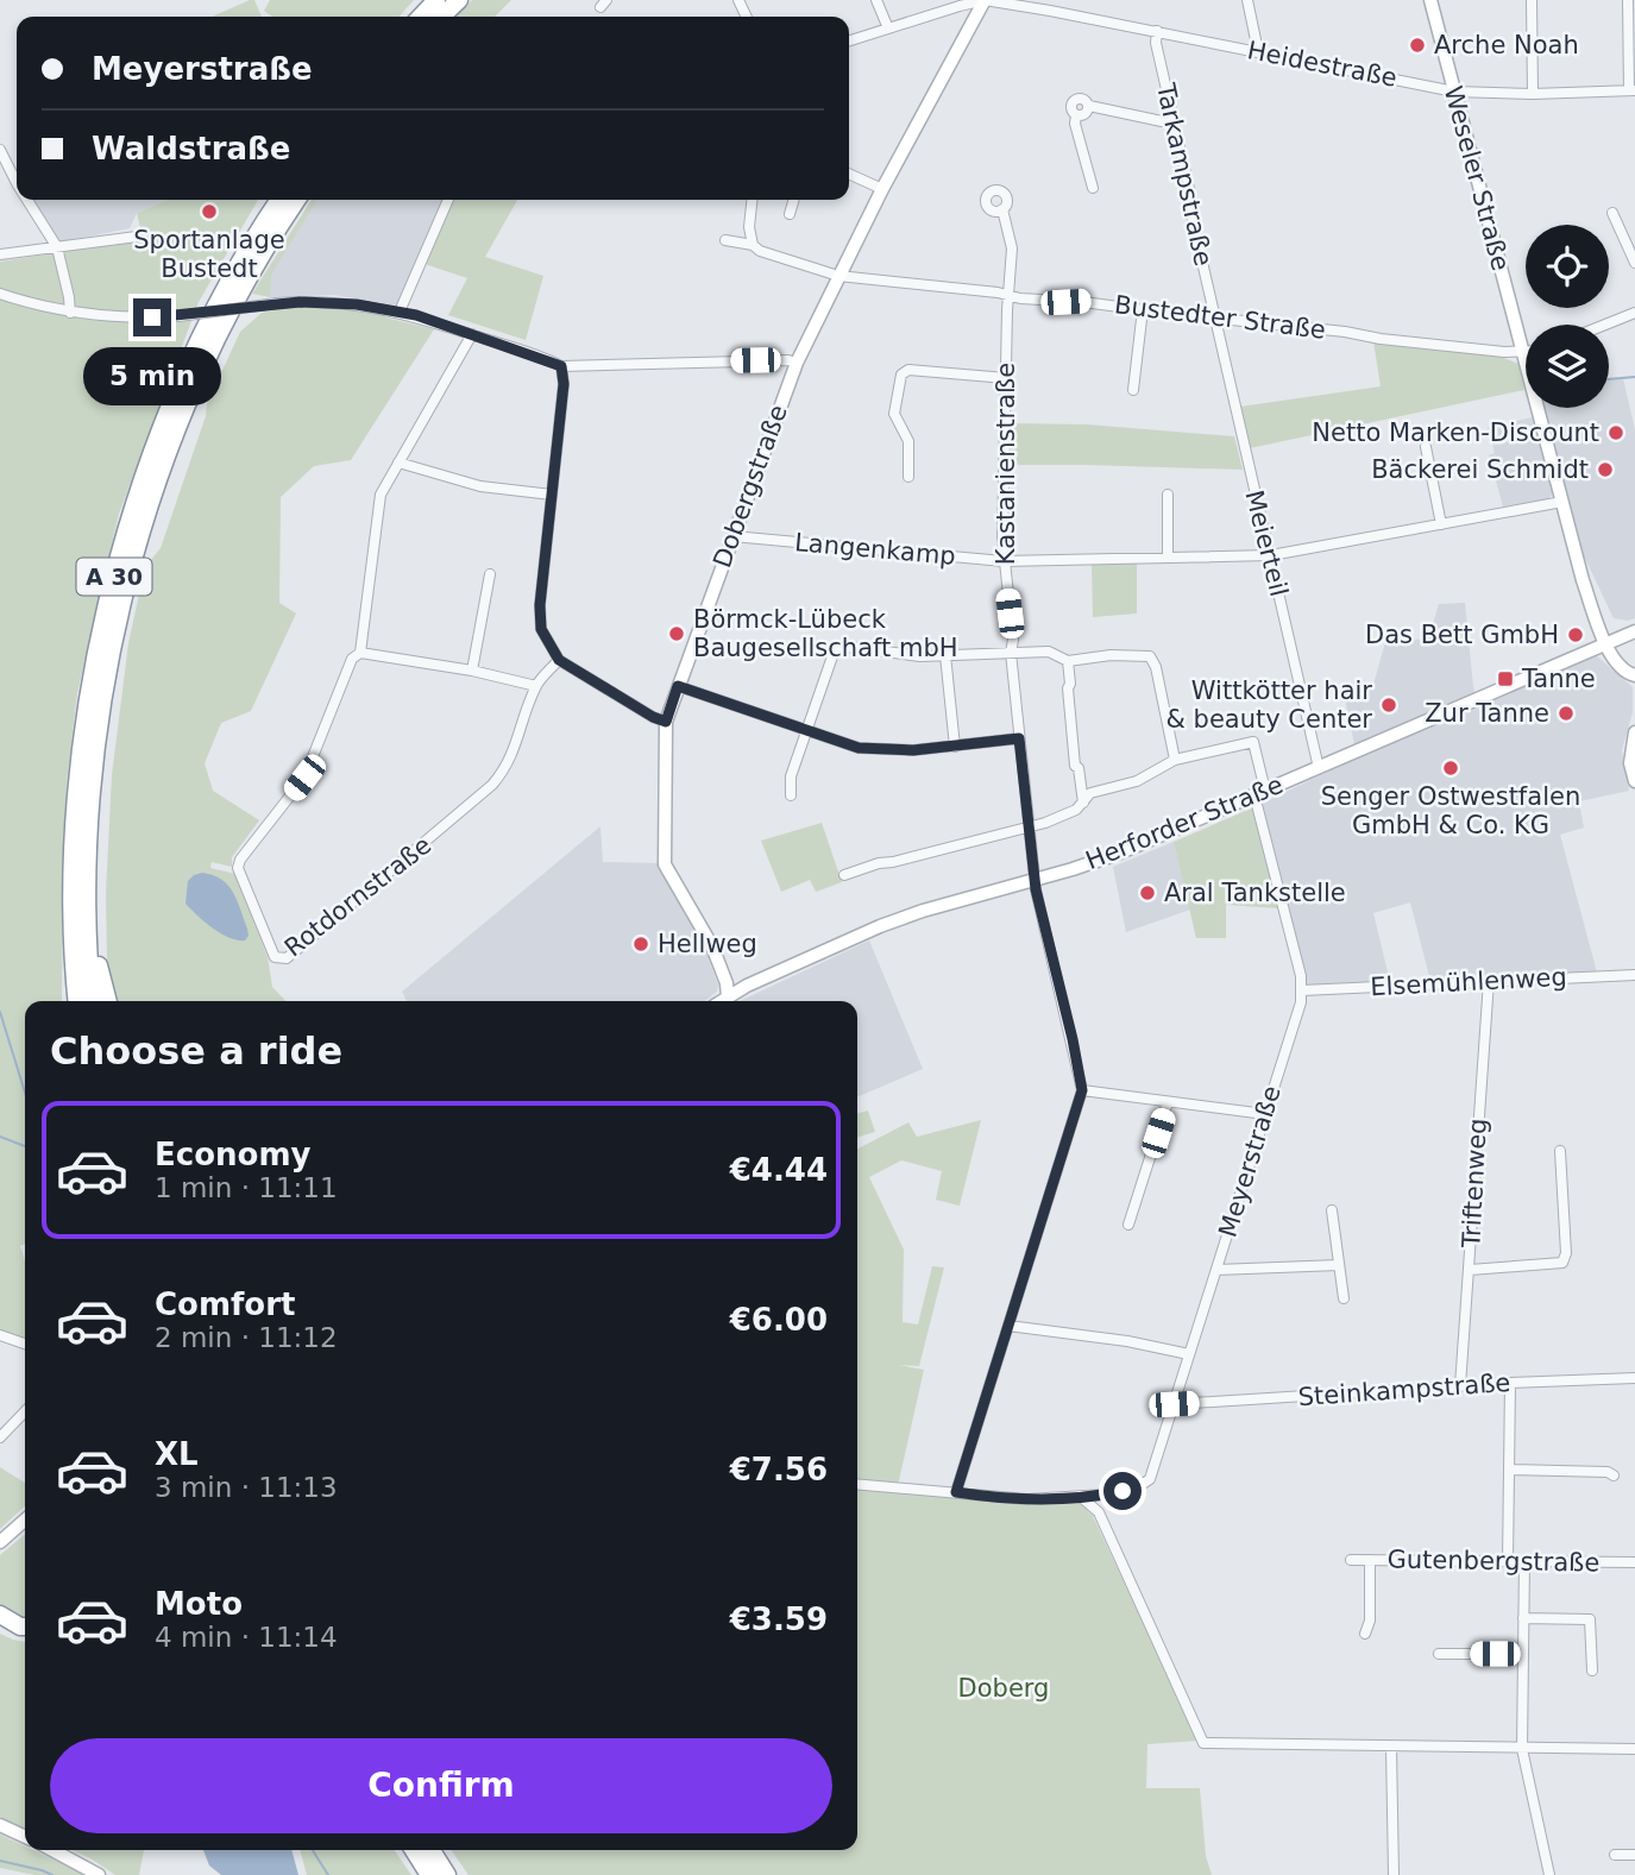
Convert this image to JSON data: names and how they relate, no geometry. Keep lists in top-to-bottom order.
{
  "streets": {
    "highway": ["A 30"],
    "street": [
      "Heidestraße",
      "Tarkampstraße",
      "Weseler Straße",
      "Bustedter Straße",
      "Kastanienstraße",
      "Dobergstraße",
      "Meierteil",
      "Langenkamp",
      "Herforder Straße",
      "Rotdornstraße",
      "Elsemühlenweg",
      "Meyerstraße",
      "Triftenweg",
      "Steinkampstraße",
      "Gutenbergstraße"
    ]
  },
  "crossings": [
    ["Heidestraße", "Tarkampstraße"],
    ["Heidestraße", "Weseler Straße"],
    ["Heidestraße", "Dobergstraße"],
    ["Tarkampstraße", "Bustedter Straße"],
    ["Tarkampstraße", "Meierteil"],
    ["Weseler Straße", "Bustedter Straße"],
    ["Weseler Straße", "Langenkamp"],
    ["Weseler Straße", "Herforder Straße"],
    ["Bustedter Straße", "Kastanienstraße"],
    ["Bustedter Straße", "Dobergstraße"],
    ["Bustedter Straße", "Meierteil"],
    ["Kastanienstraße", "Langenkamp"],
    ["Kastanienstraße", "Herforder Straße"],
    ["Dobergstraße", "Langenkamp"],
    ["Meierteil", "Langenkamp"],
    ["Meierteil", "Herforder Straße"],
    ["Elsemühlenweg", "Meyerstraße"],
    ["Elsemühlenweg", "Triftenweg"],
    ["Meyerstraße", "Steinkampstraße"],
    ["Triftenweg", "Steinkampstraße"]
  ],
  "parks": ["Doberg"],
  "places": {
    "other": [
      "Arche Noah",
      "Sportanlage Bustedt",
      "Netto Marken-Discount",
      "Bäckerei Schmidt",
      "Börmck-Lübeck Baugesellschaft mbH",
      "Das Bett GmbH",
      "Wittkötter hair & beauty Center",
      "Zur Tanne",
      "Senger Ostwestfalen GmbH & Co. KG",
      "Aral Tankstelle",
      "Hellweg"
    ],
    "transit": ["Tanne"]
  },
  "page": {
    "banner": ["Meyerstraße", "Waldstraße"],
    "bubble": "5 min",
    "heading": "Choose a ride",
    "list": [
      {
        "name": "Economy",
        "note": "1 min · 11:11",
        "value": "€4.44"
      },
      {
        "name": "Comfort",
        "note": "2 min · 11:12",
        "value": "€6.00"
      },
      {
        "name": "XL",
        "note": "3 min · 11:13",
        "value": "€7.56"
      },
      {
        "name": "Moto",
        "note": "4 min · 11:14",
        "value": "€3.59"
      }
    ],
    "buttons": "Confirm"
  }
}
